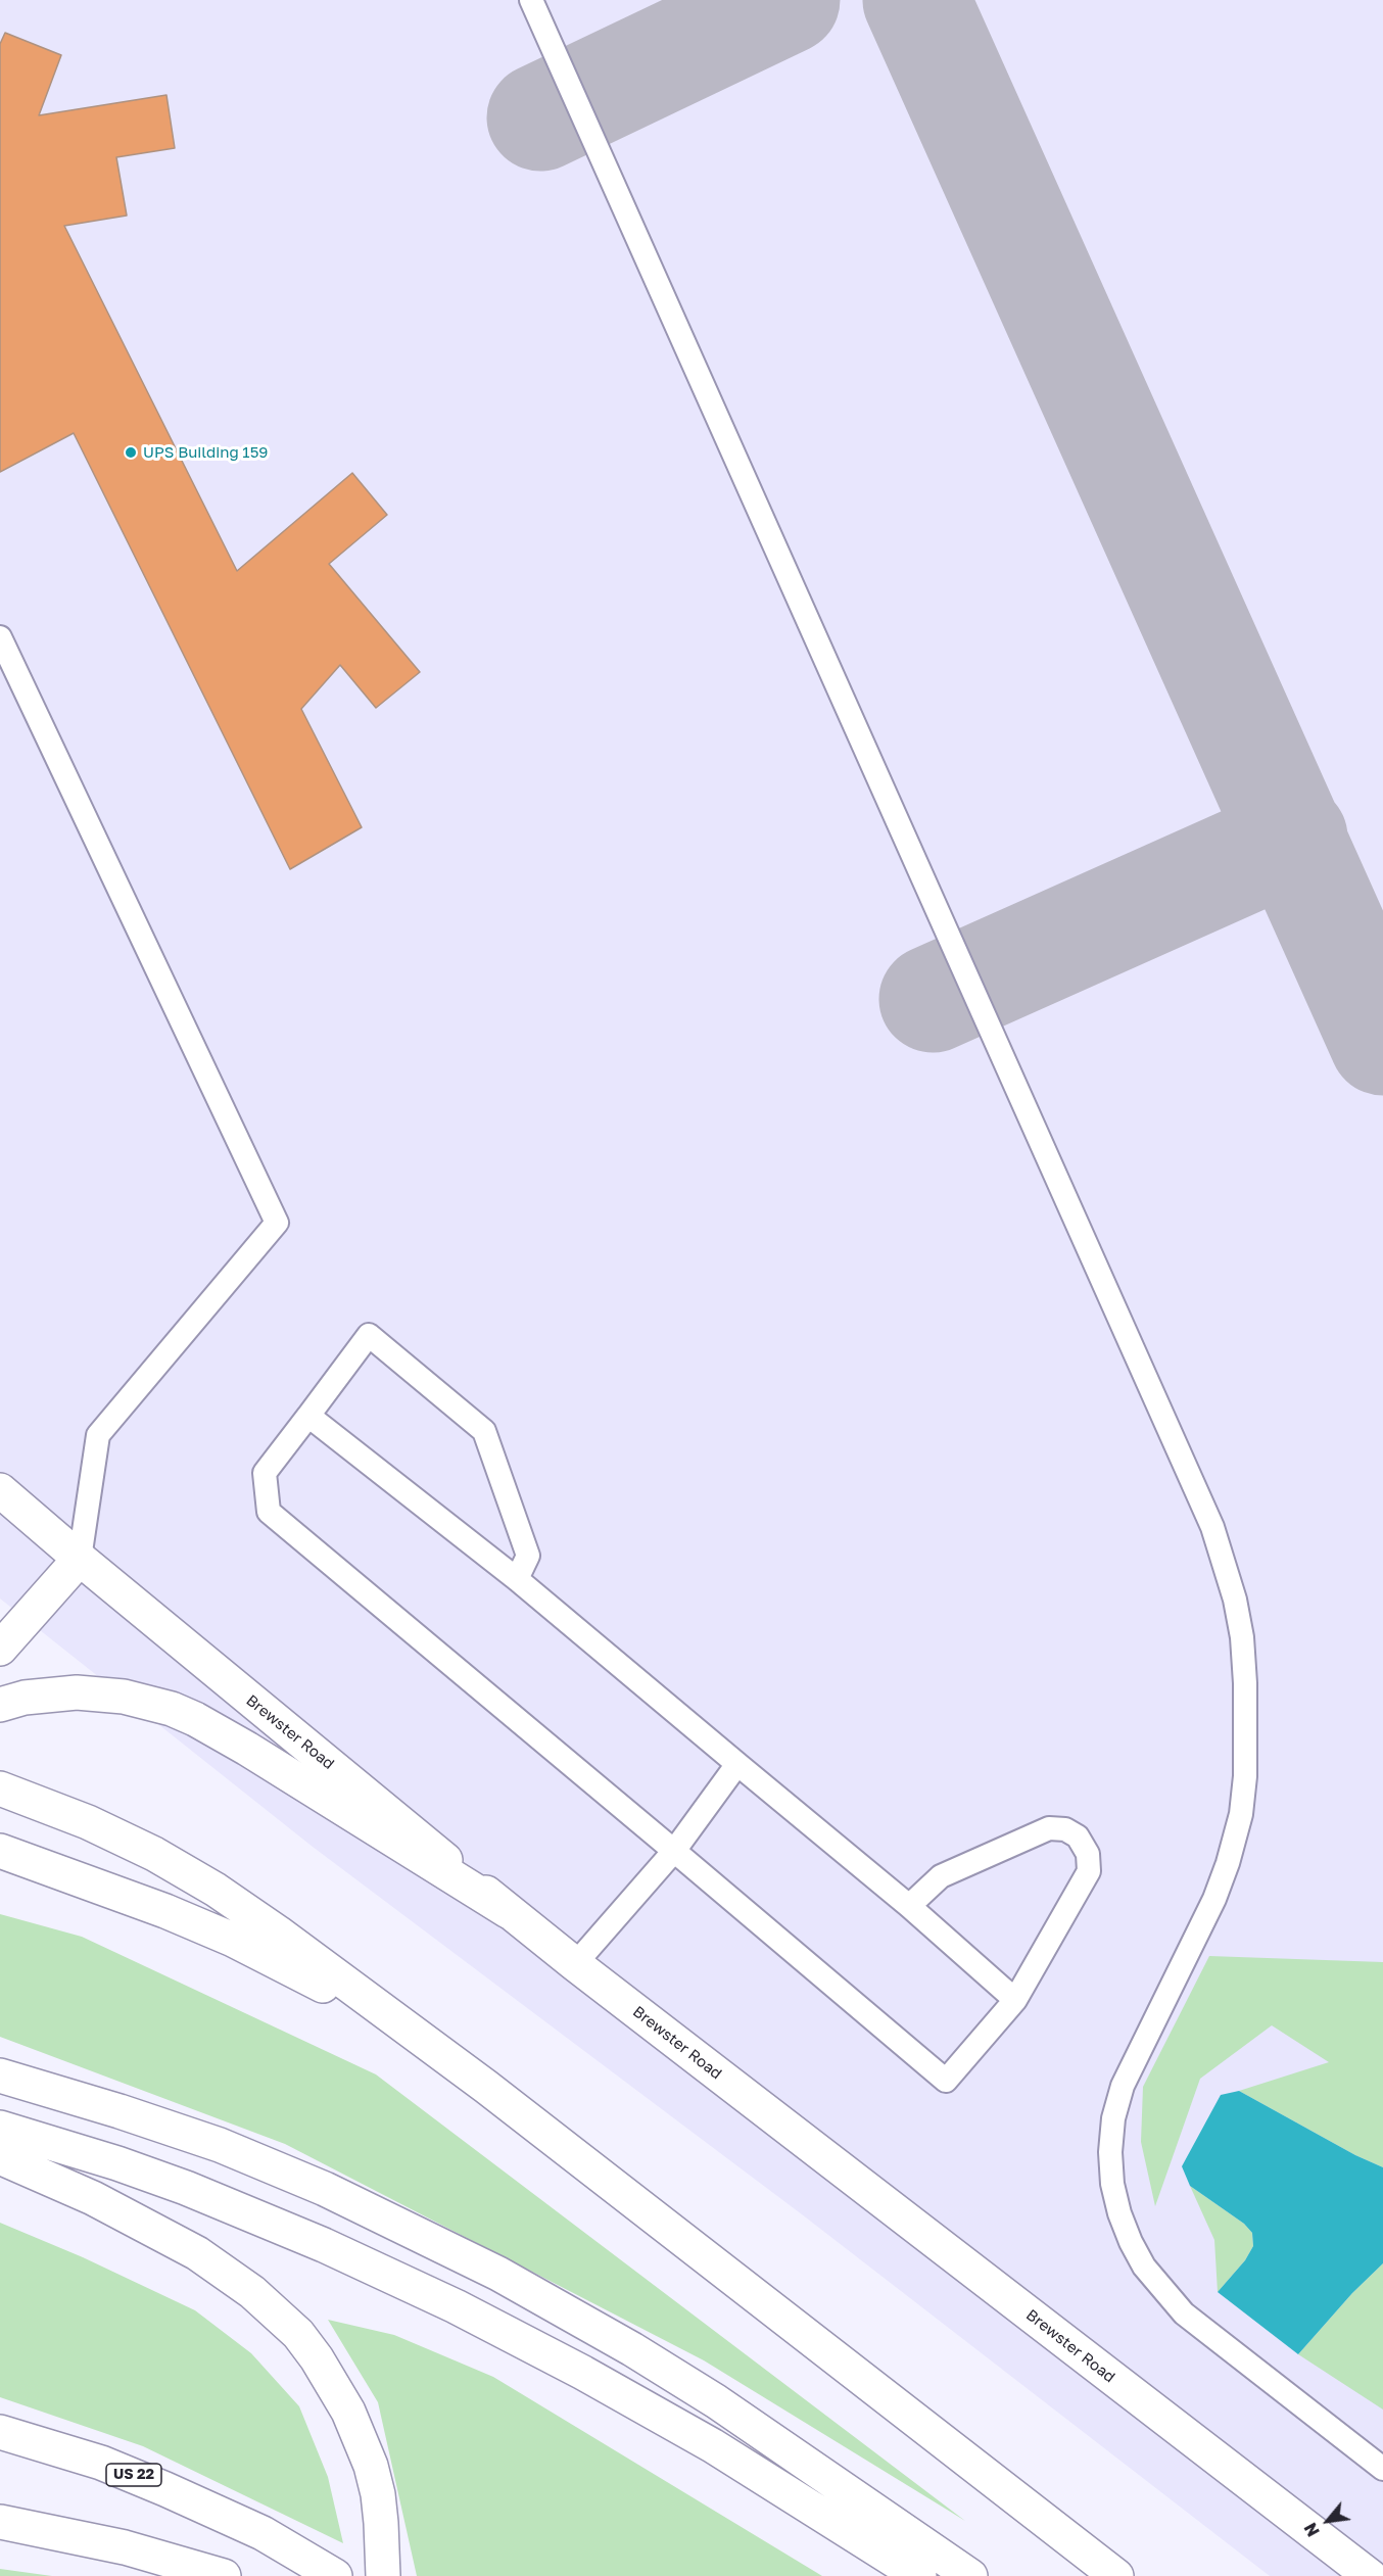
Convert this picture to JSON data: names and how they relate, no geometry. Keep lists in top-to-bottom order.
{
  "streets": {
    "main road": ["Brewster Road", "US 22"]
  },
  "places": ["UPS Building 159"],
  "north": "bottom left"
}
